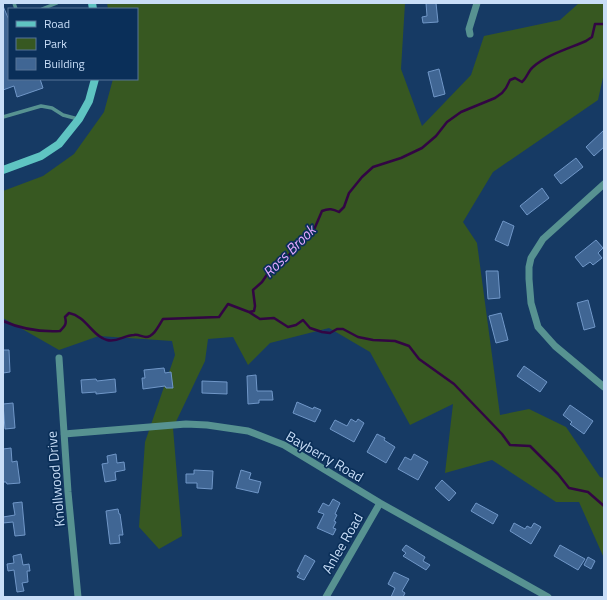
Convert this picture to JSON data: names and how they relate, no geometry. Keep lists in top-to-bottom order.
{
  "streets": {
    "street": ["Bayberry Road", "Knollwood Drive", "Anlee Road"]
  },
  "crossings": [
    ["Bayberry Road", "Knollwood Drive"],
    ["Bayberry Road", "Anlee Road"]
  ],
  "water": ["Ross Brook"],
  "legend": ["Road", "Park", "Building"]
}
